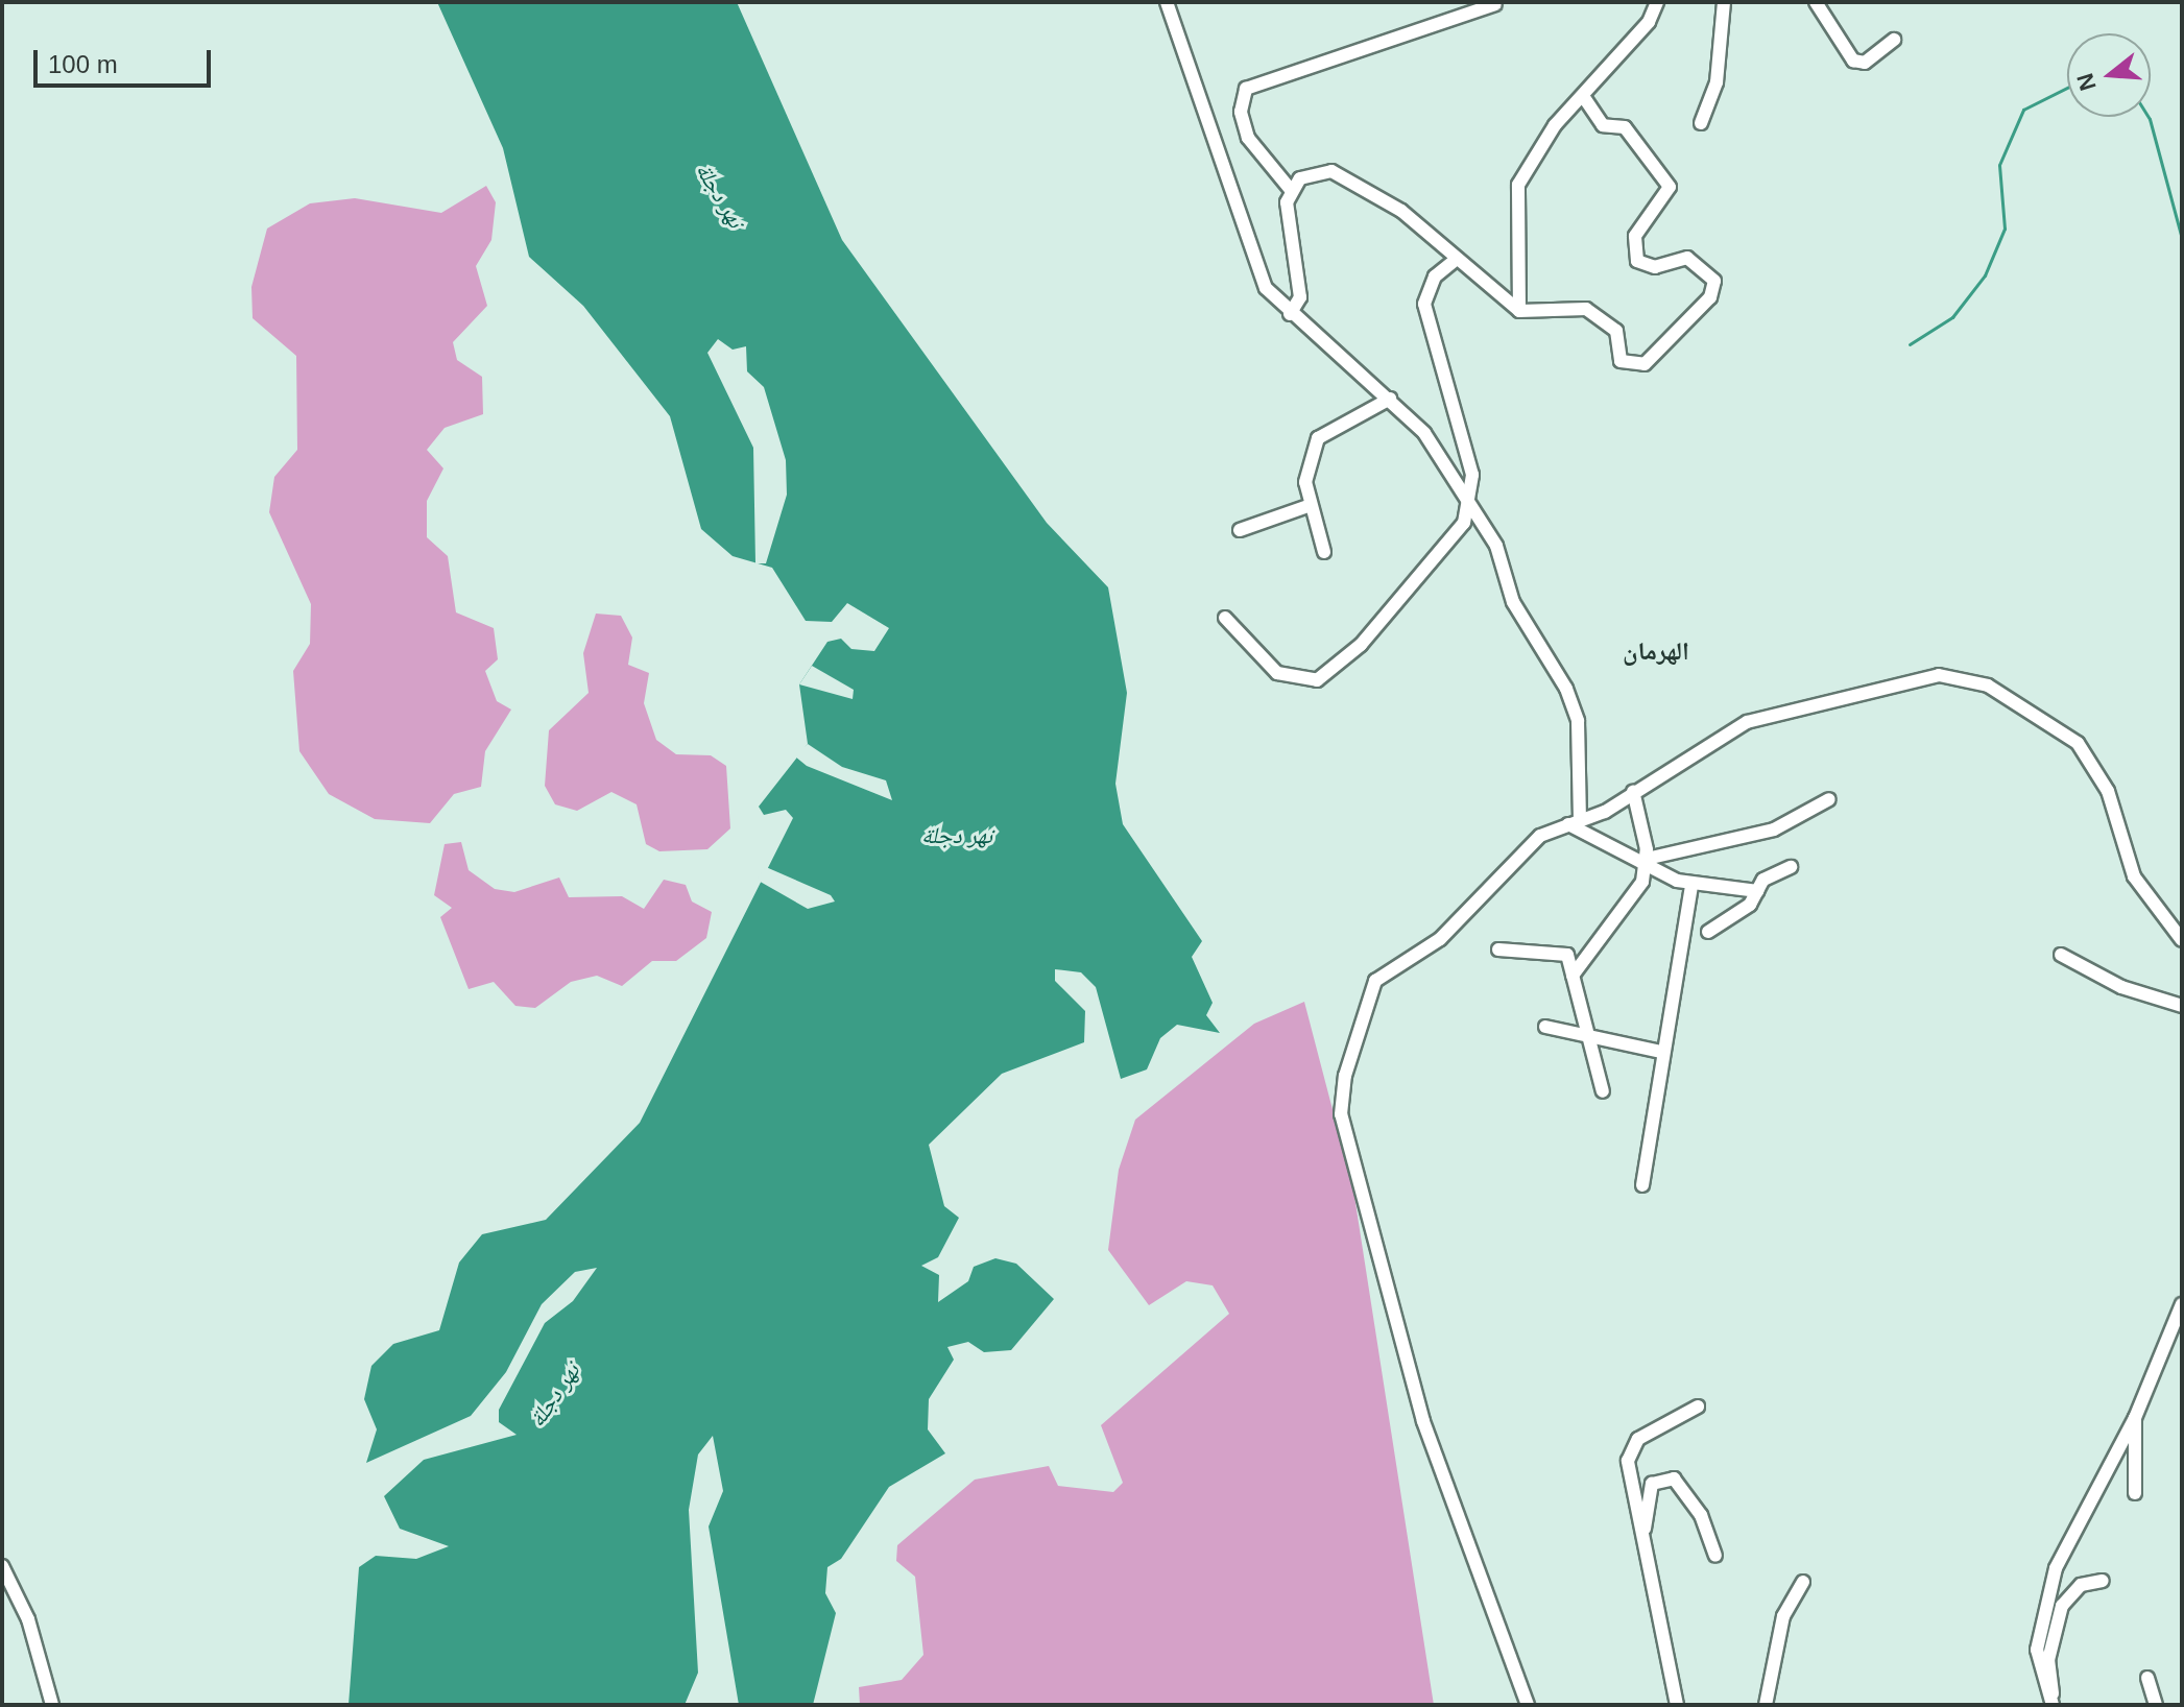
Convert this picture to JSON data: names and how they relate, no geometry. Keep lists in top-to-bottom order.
{
  "districts": ["الهرمان"],
  "water": ["نهر دجلة"],
  "scale_bar": "100 m",
  "north": "left"
}
